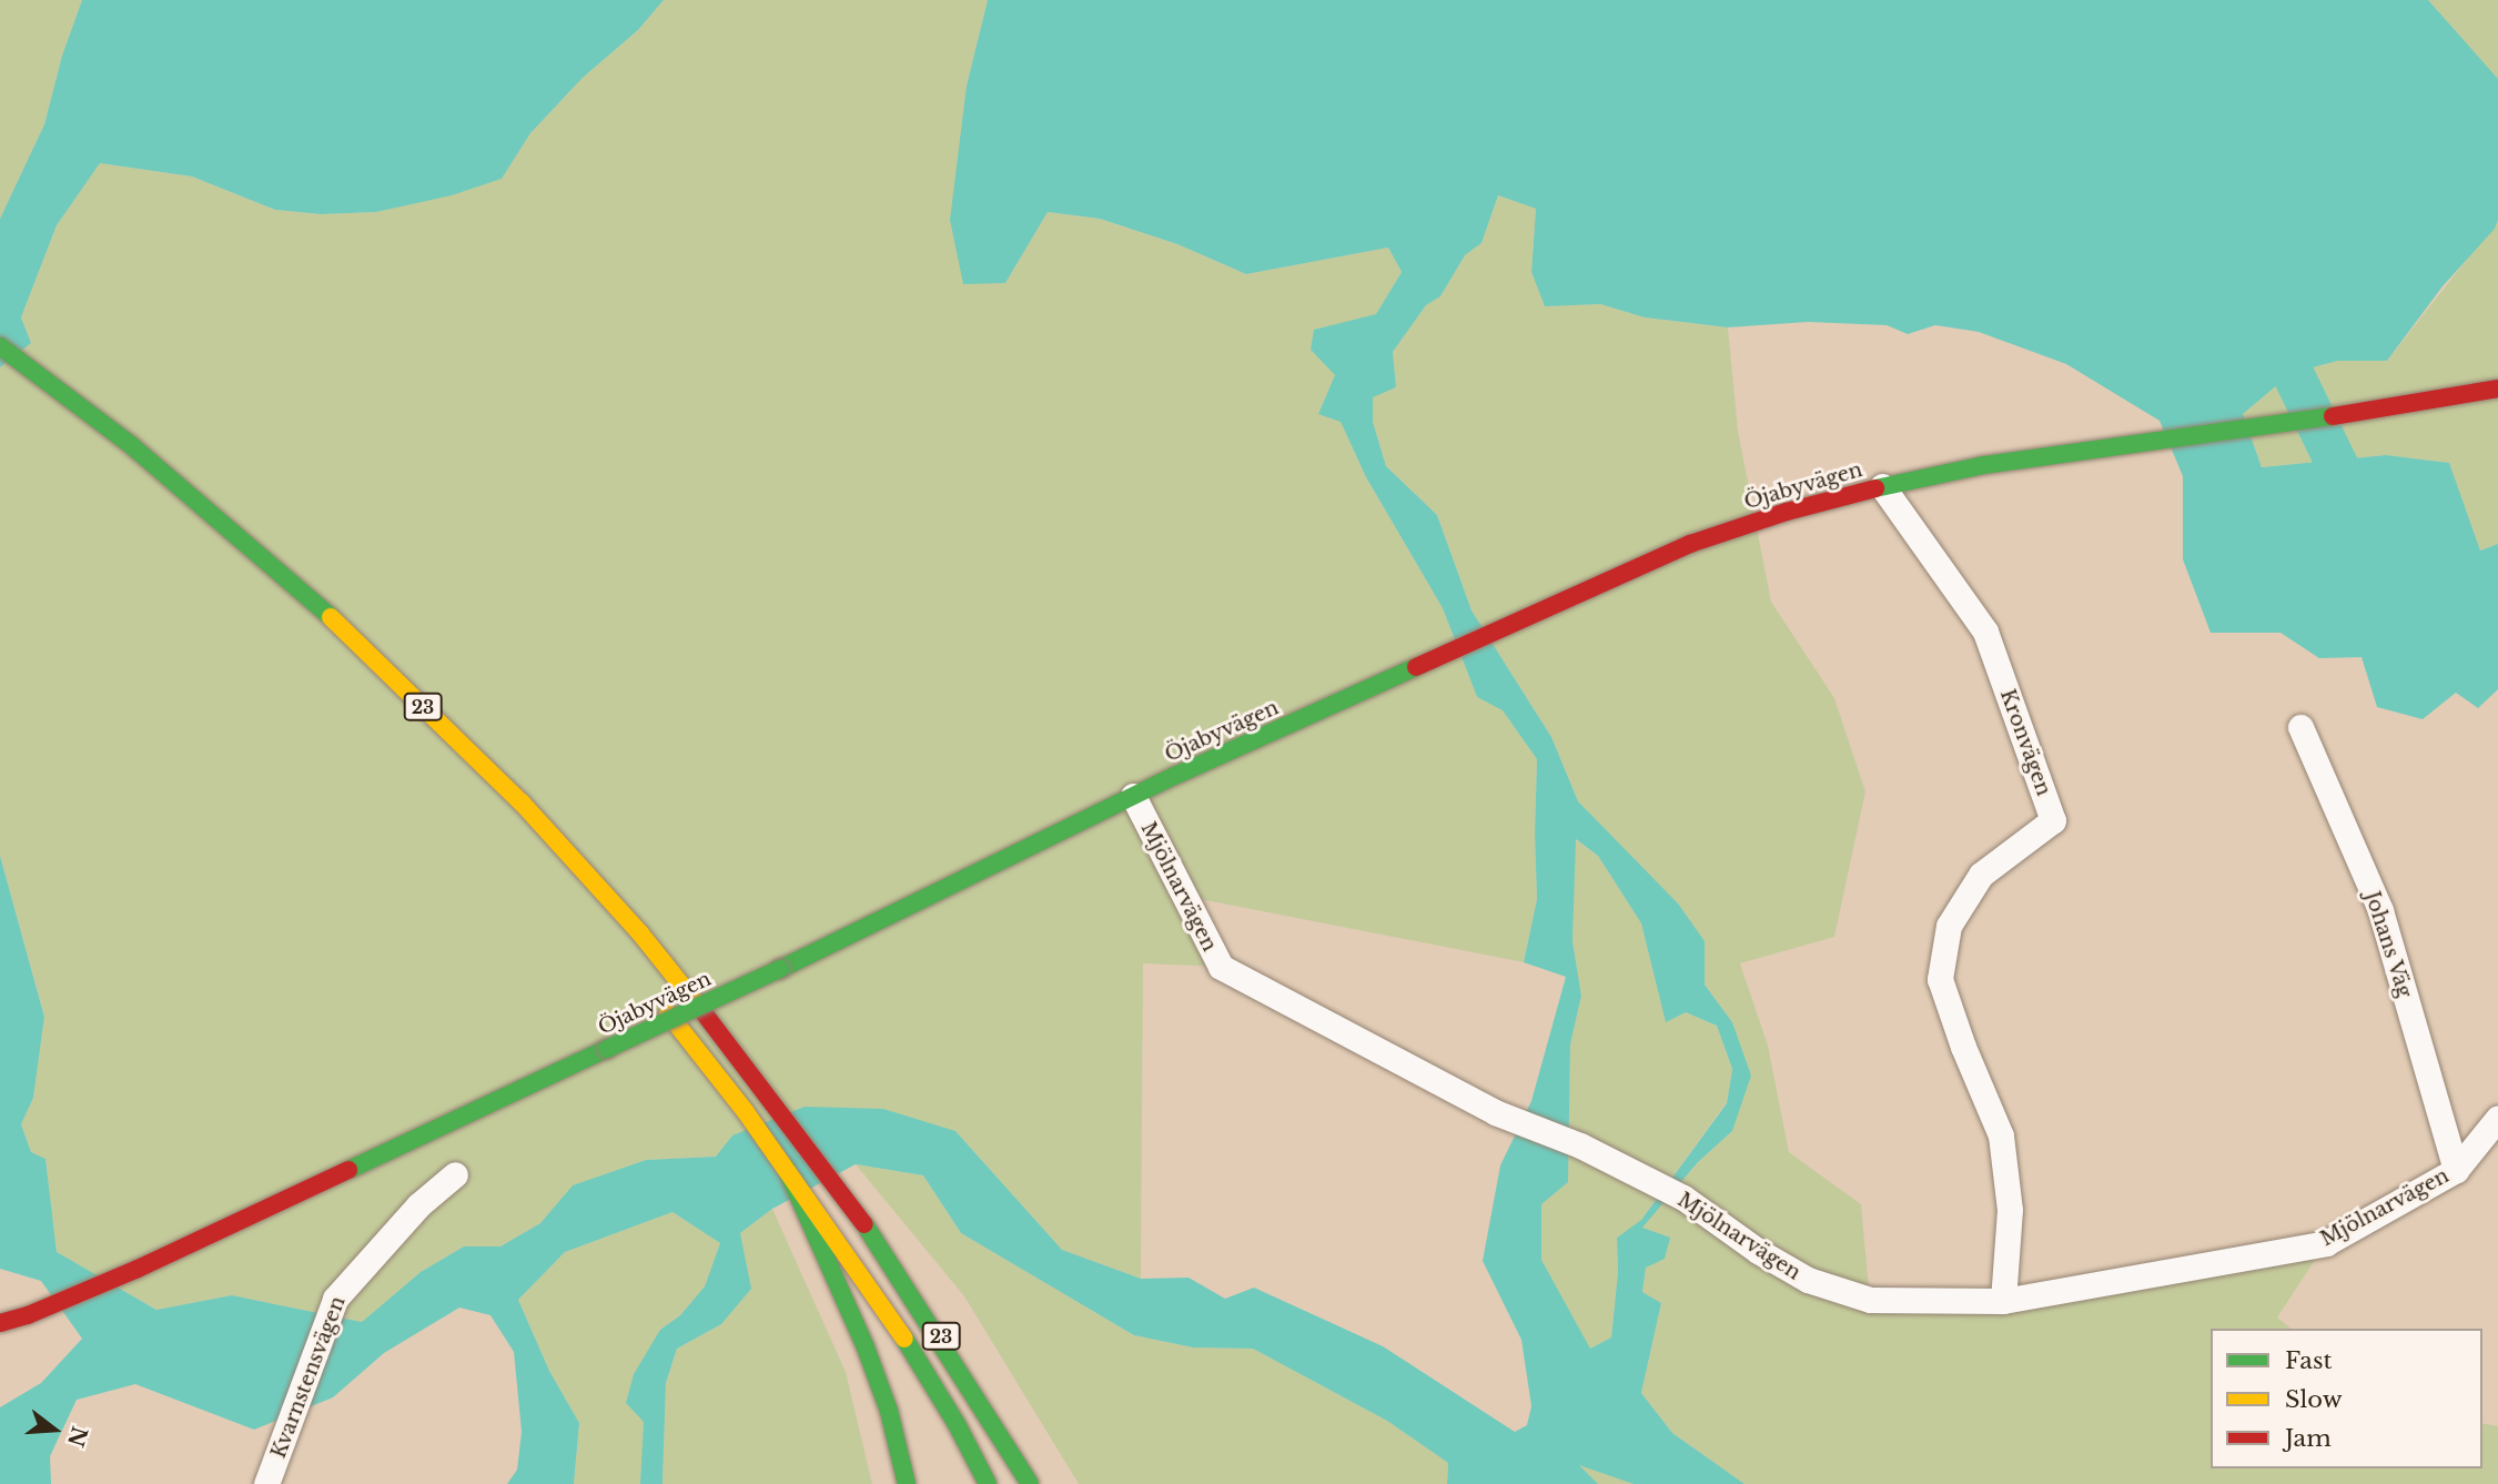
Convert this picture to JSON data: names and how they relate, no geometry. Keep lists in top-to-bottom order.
{
  "streets": {
    "main road": ["Öjabyvägen", "23"],
    "street": [
      "Kronvägen",
      "Mjölnarvägen",
      "Johans Väg",
      "Kvarnstensvägen"
    ]
  },
  "crossings": [
    ["Öjabyvägen", "Kronvägen"],
    ["Öjabyvägen", "Mjölnarvägen"],
    ["Kronvägen", "Mjölnarvägen"],
    ["Mjölnarvägen", "Johans Väg"]
  ],
  "legend": ["Fast", "Slow", "Jam"],
  "north": "right"
}
